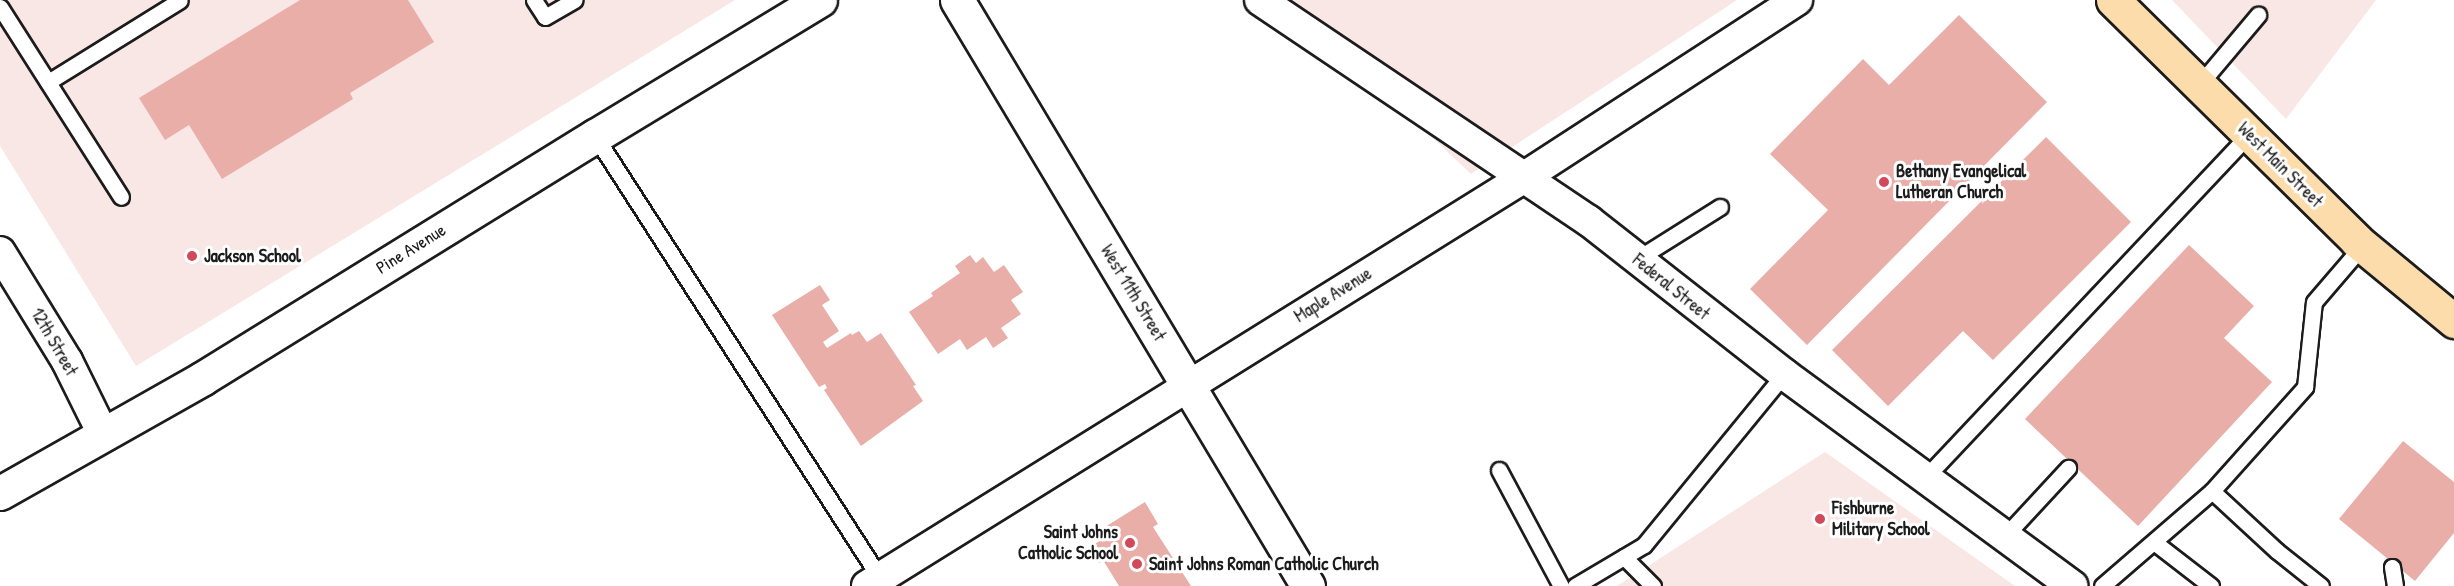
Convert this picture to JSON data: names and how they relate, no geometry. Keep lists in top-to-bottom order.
{
  "streets": {
    "main road": ["West Main Street"],
    "street": [
      "Pine Avenue",
      "Federal Street",
      "West 11th Street",
      "Maple Avenue",
      "12th Street"
    ]
  },
  "crossings": [
    ["Pine Avenue", "12th Street"],
    ["Federal Street", "Maple Avenue"],
    ["West 11th Street", "Maple Avenue"]
  ],
  "places": [
    "Bethany Evangelical Lutheran Church",
    "Jackson School",
    "Fishburne Military School",
    "Saint Johns Catholic School",
    "Saint Johns Roman Catholic Church"
  ]
}
